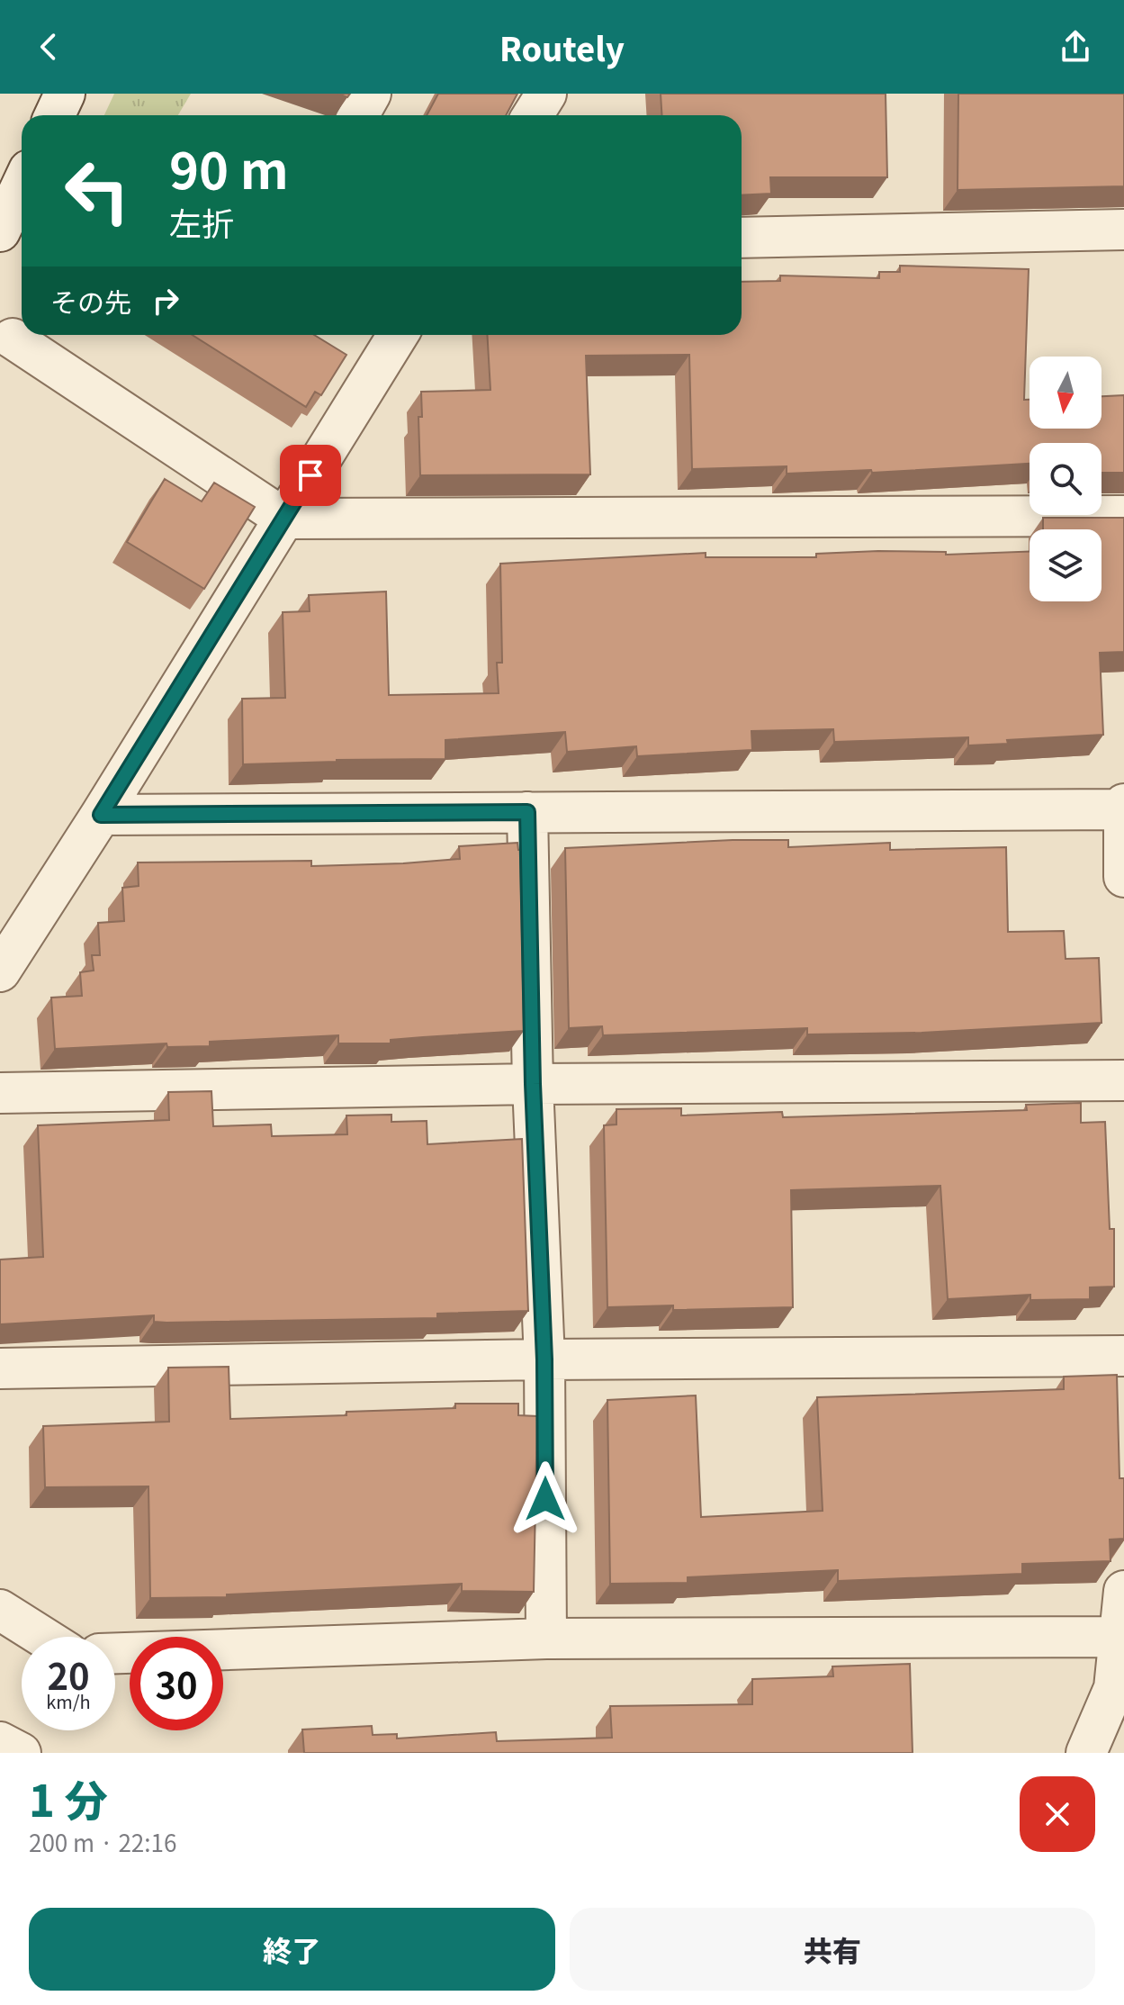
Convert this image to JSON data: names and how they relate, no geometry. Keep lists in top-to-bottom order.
{
  "north": "bottom",
  "page": {
    "header": "Routely",
    "turn": ["90 m", "左折"],
    "then": "その先",
    "speed": "20 km/h",
    "limit": "30",
    "heading": ["1 分", "200 m · 22:16"],
    "buttons": ["終了", "共有"]
  }
}
